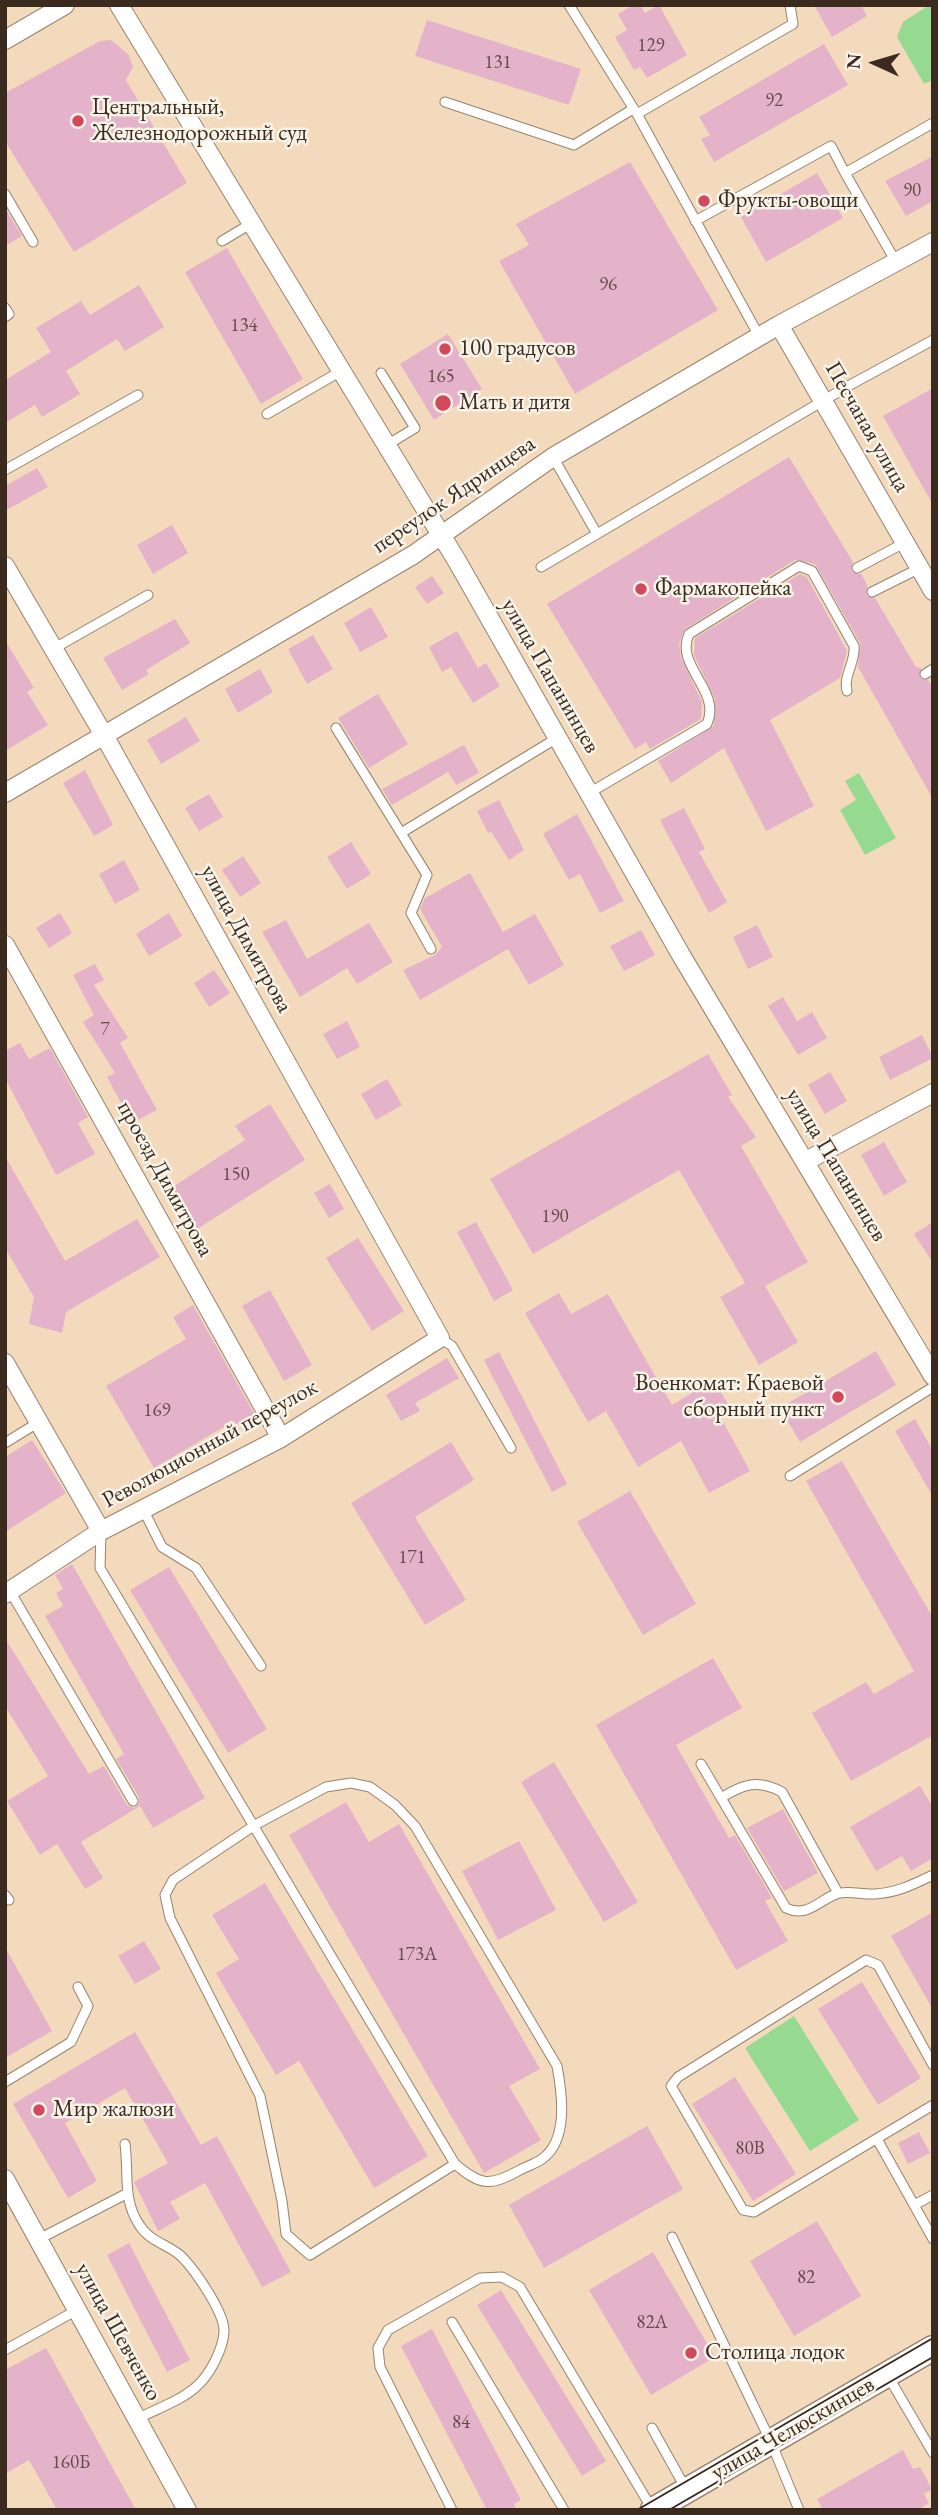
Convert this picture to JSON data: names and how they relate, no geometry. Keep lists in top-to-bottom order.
{
  "streets": {
    "main road": ["улица Челюскинцев"],
    "street": [
      "Песчаная улица",
      "переулок Ядринцева",
      "улица Папанинцев",
      "улица Димитрова",
      "проезд Димитрова",
      "Революционный переулок",
      "улица Шевченко"
    ]
  },
  "crossings": [
    ["Песчаная улица", "переулок Ядринцева"],
    ["переулок Ядринцева", "улица Папанинцев"],
    ["переулок Ядринцева", "улица Димитрова"],
    ["улица Димитрова", "Революционный переулок"],
    ["проезд Димитрова", "Революционный переулок"]
  ],
  "places": [
    "Центральный, Железнодорожный суд",
    "Фрукты-овощи",
    "100 градусов",
    "Мать и дитя",
    "Фармакопейка",
    "Военкомат: Краевой сборный пункт",
    "Мир жалюзи",
    "Столица лодок"
  ],
  "house_numbers": [
    "129",
    "131",
    "92",
    "90",
    "96",
    "134",
    "165",
    "7",
    "150",
    "190",
    "169",
    "171",
    "173А",
    "80В",
    "82",
    "82А",
    "84",
    "160Б"
  ],
  "north": "left"
}
